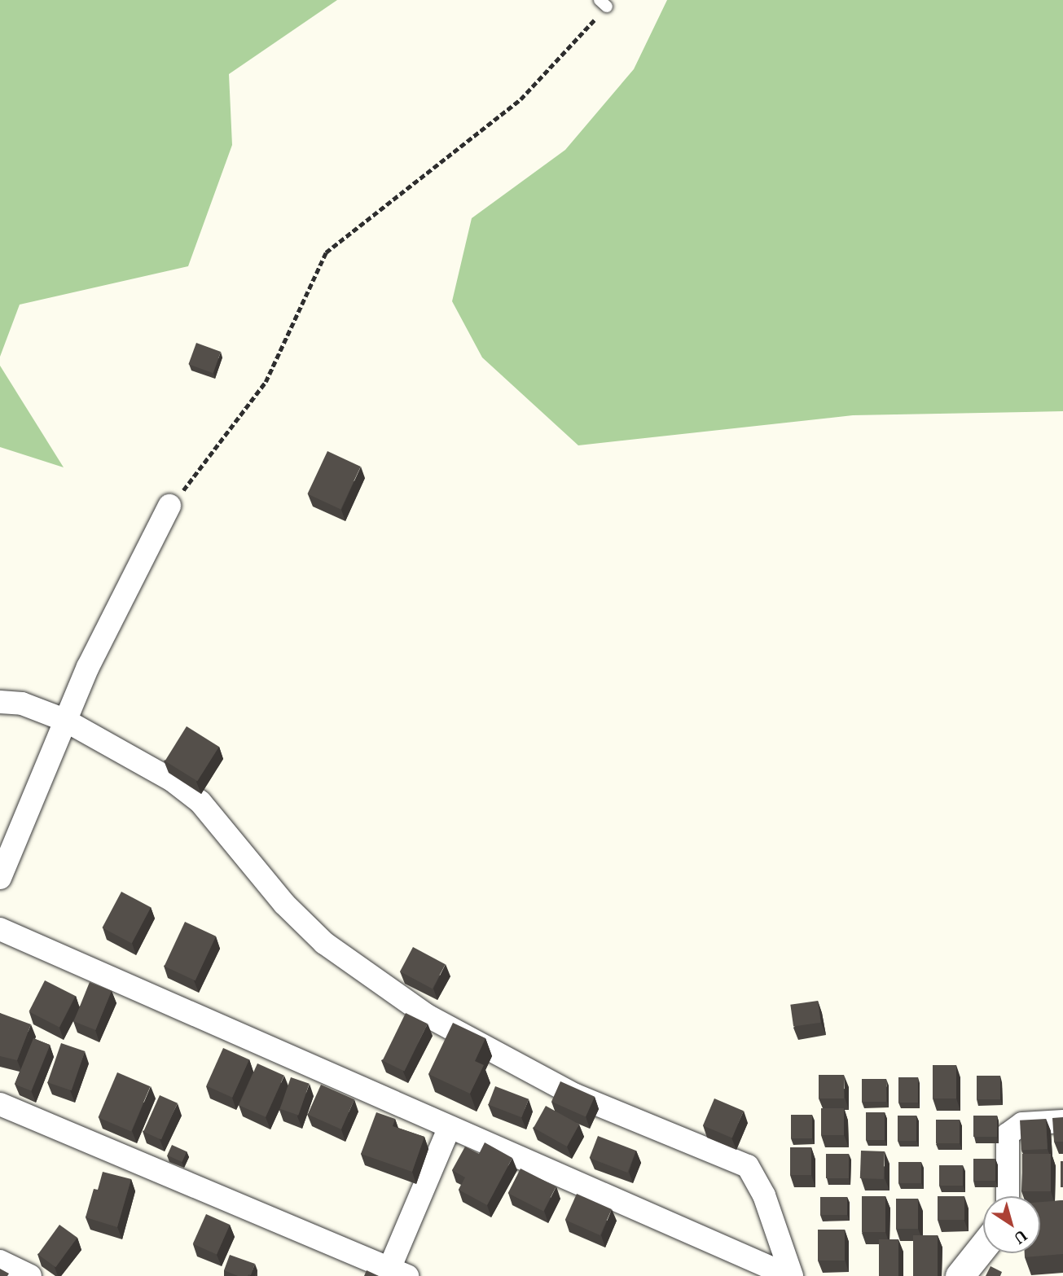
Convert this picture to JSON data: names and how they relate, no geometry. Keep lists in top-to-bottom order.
{
  "north": "bottom right"
}
